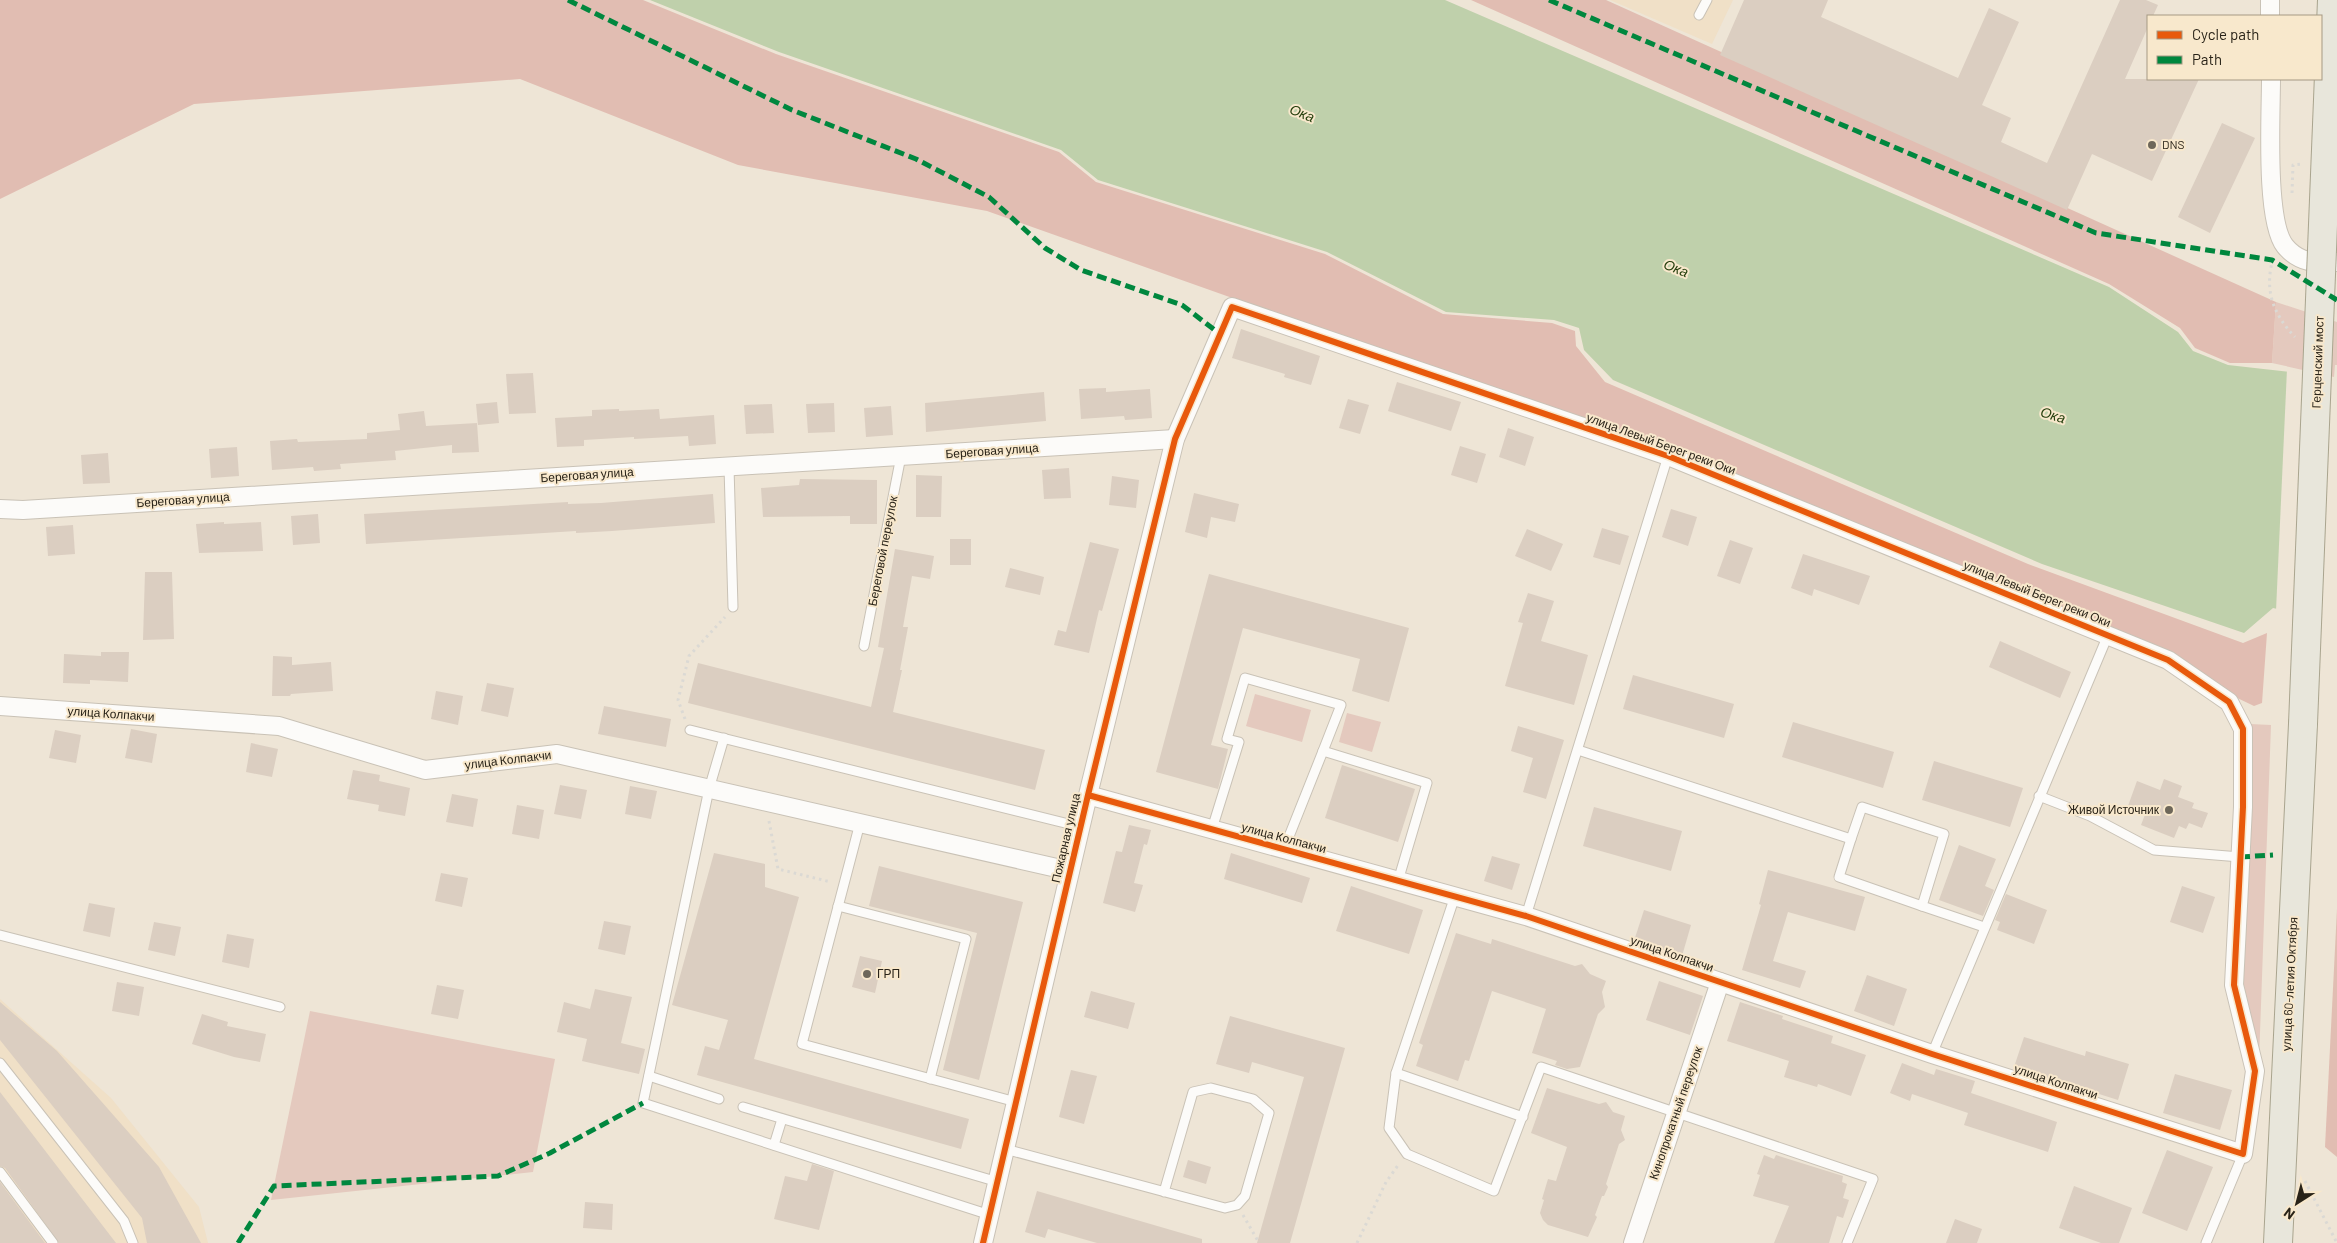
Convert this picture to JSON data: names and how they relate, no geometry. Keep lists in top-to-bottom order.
{
  "streets": {
    "main road": ["Герценский мост", "улица 60-летия Октября"],
    "street": [
      "улица Левый Берег реки Оки",
      "Береговая улица",
      "улица Колпакчи",
      "Пожарная улица",
      "Кинопрокатный переулок"
    ],
    "lane": ["Береговой переулок"]
  },
  "crossings": [
    ["Герценский мост", "улица 60-летия Октября"],
    ["улица Левый Берег реки Оки", "Береговая улица"],
    ["улица Левый Берег реки Оки", "улица Колпакчи"],
    ["улица Левый Берег реки Оки", "Пожарная улица"],
    ["Береговая улица", "Береговой переулок"],
    ["Береговая улица", "Пожарная улица"],
    ["улица Колпакчи", "Пожарная улица"],
    ["улица Колпакчи", "Кинопрокатный переулок"]
  ],
  "water": ["Ока"],
  "places": ["DNS", "Живой Источник", "ГРП"],
  "legend": ["Cycle path", "Path"],
  "north": "bottom left"
}
